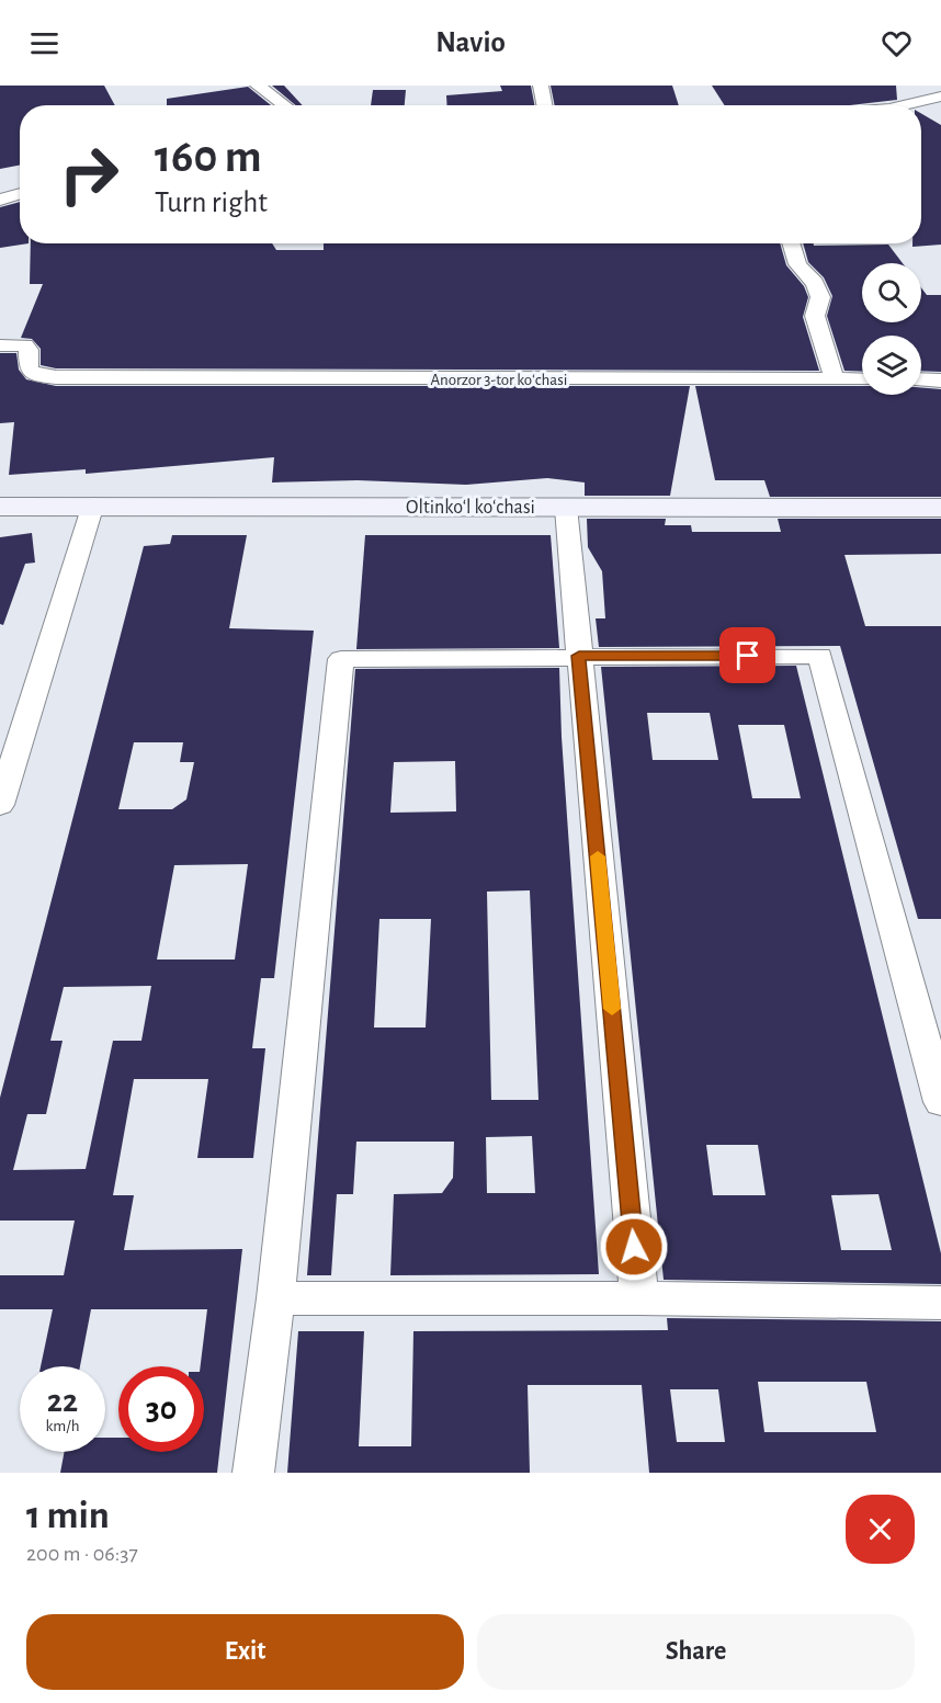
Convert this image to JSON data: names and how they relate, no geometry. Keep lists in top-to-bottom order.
{
  "streets": {
    "main road": ["Oltinkoʻl koʻchasi"],
    "street": ["Anorzor 3-tor koʻchasi"]
  },
  "page": {
    "header": "Navio",
    "turn": ["160 m", "Turn right"],
    "speed": "22 km/h",
    "limit": "30",
    "heading": ["1 min", "200 m · 06:37"],
    "buttons": ["Exit", "Share"]
  }
}
